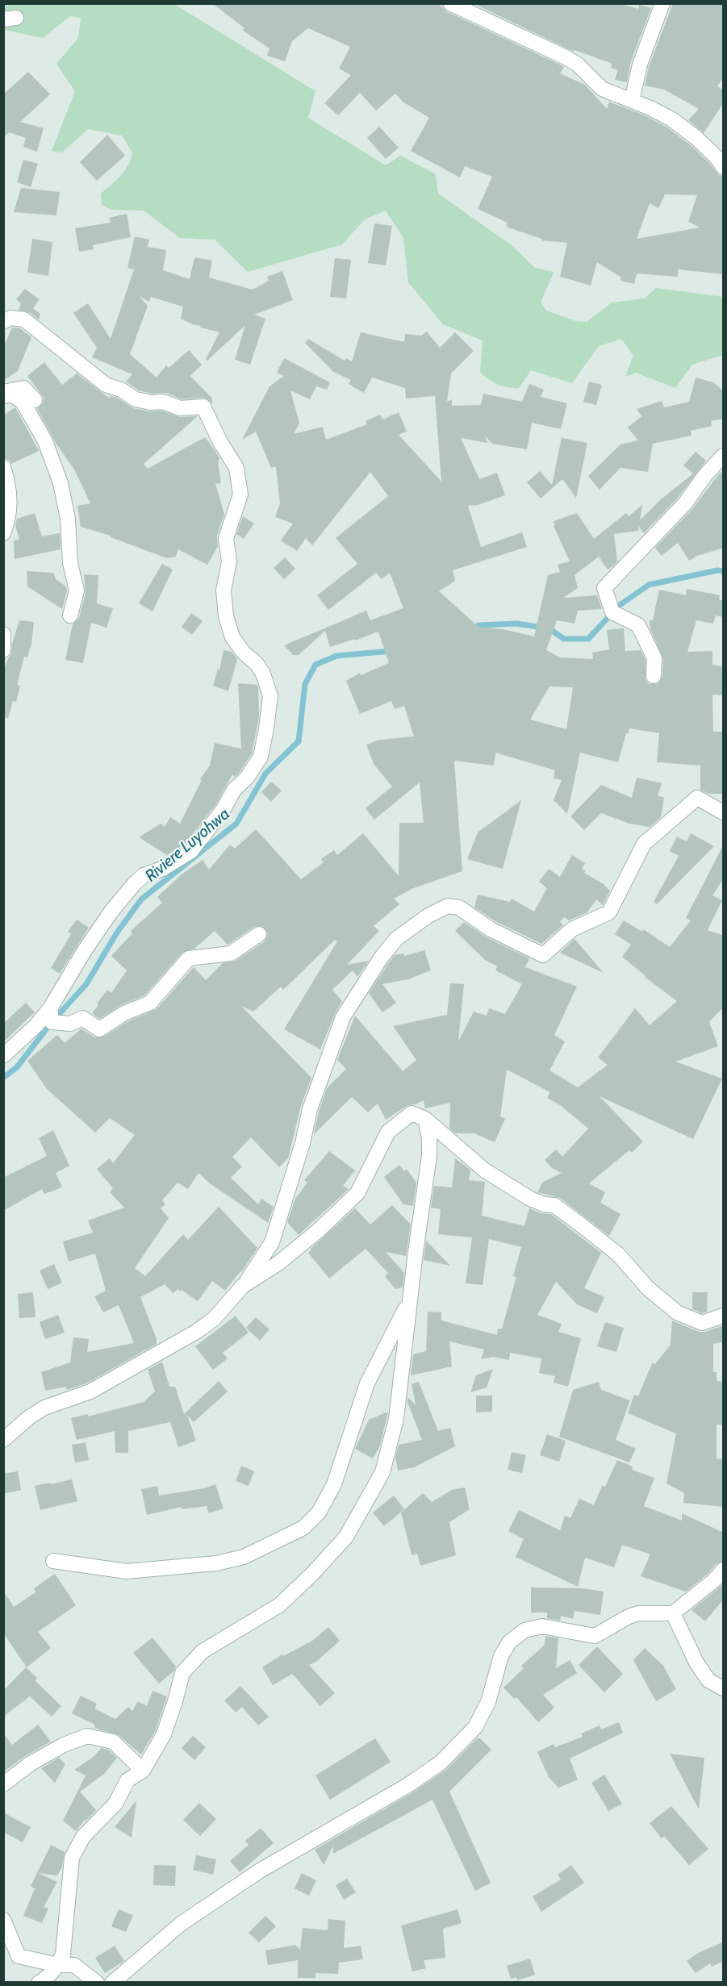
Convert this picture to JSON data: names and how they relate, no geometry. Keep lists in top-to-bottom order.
{
  "water": ["Riviere Luyohwa"]
}
